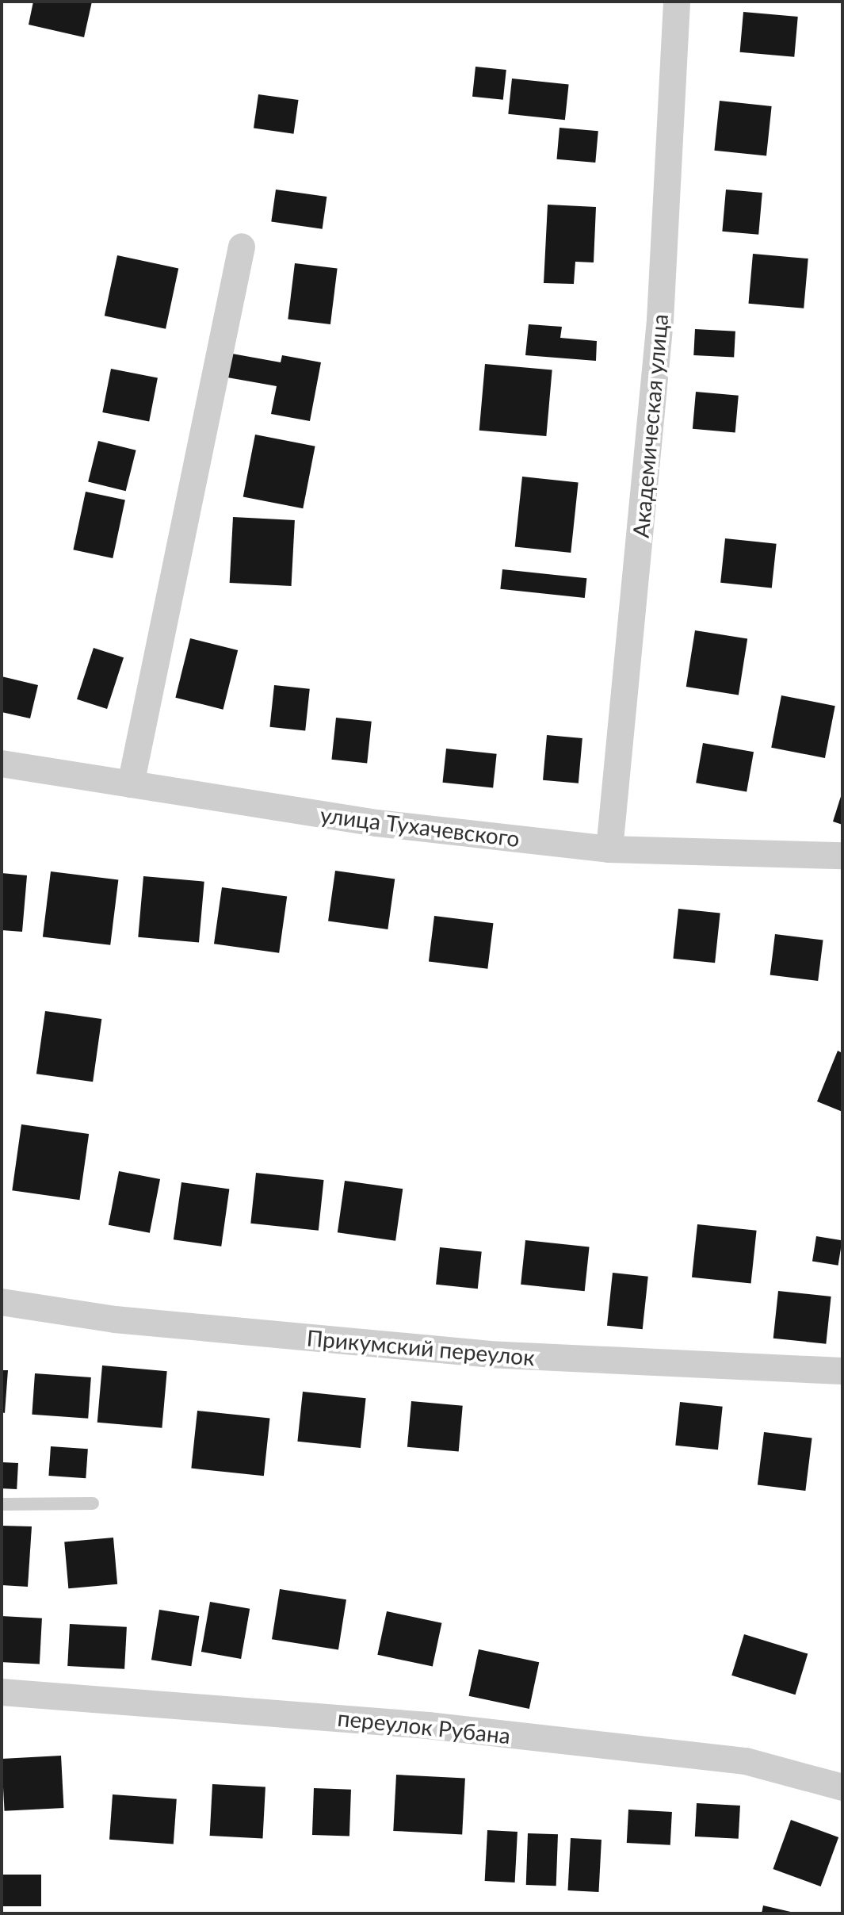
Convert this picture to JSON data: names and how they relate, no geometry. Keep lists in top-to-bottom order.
{
  "streets": {
    "street": [
      "Академическая улица",
      "улица Тухачевского",
      "Прикумский переулок",
      "переулок Рубана"
    ]
  },
  "crossings": [
    ["Академическая улица", "улица Тухачевского"]
  ]
}
